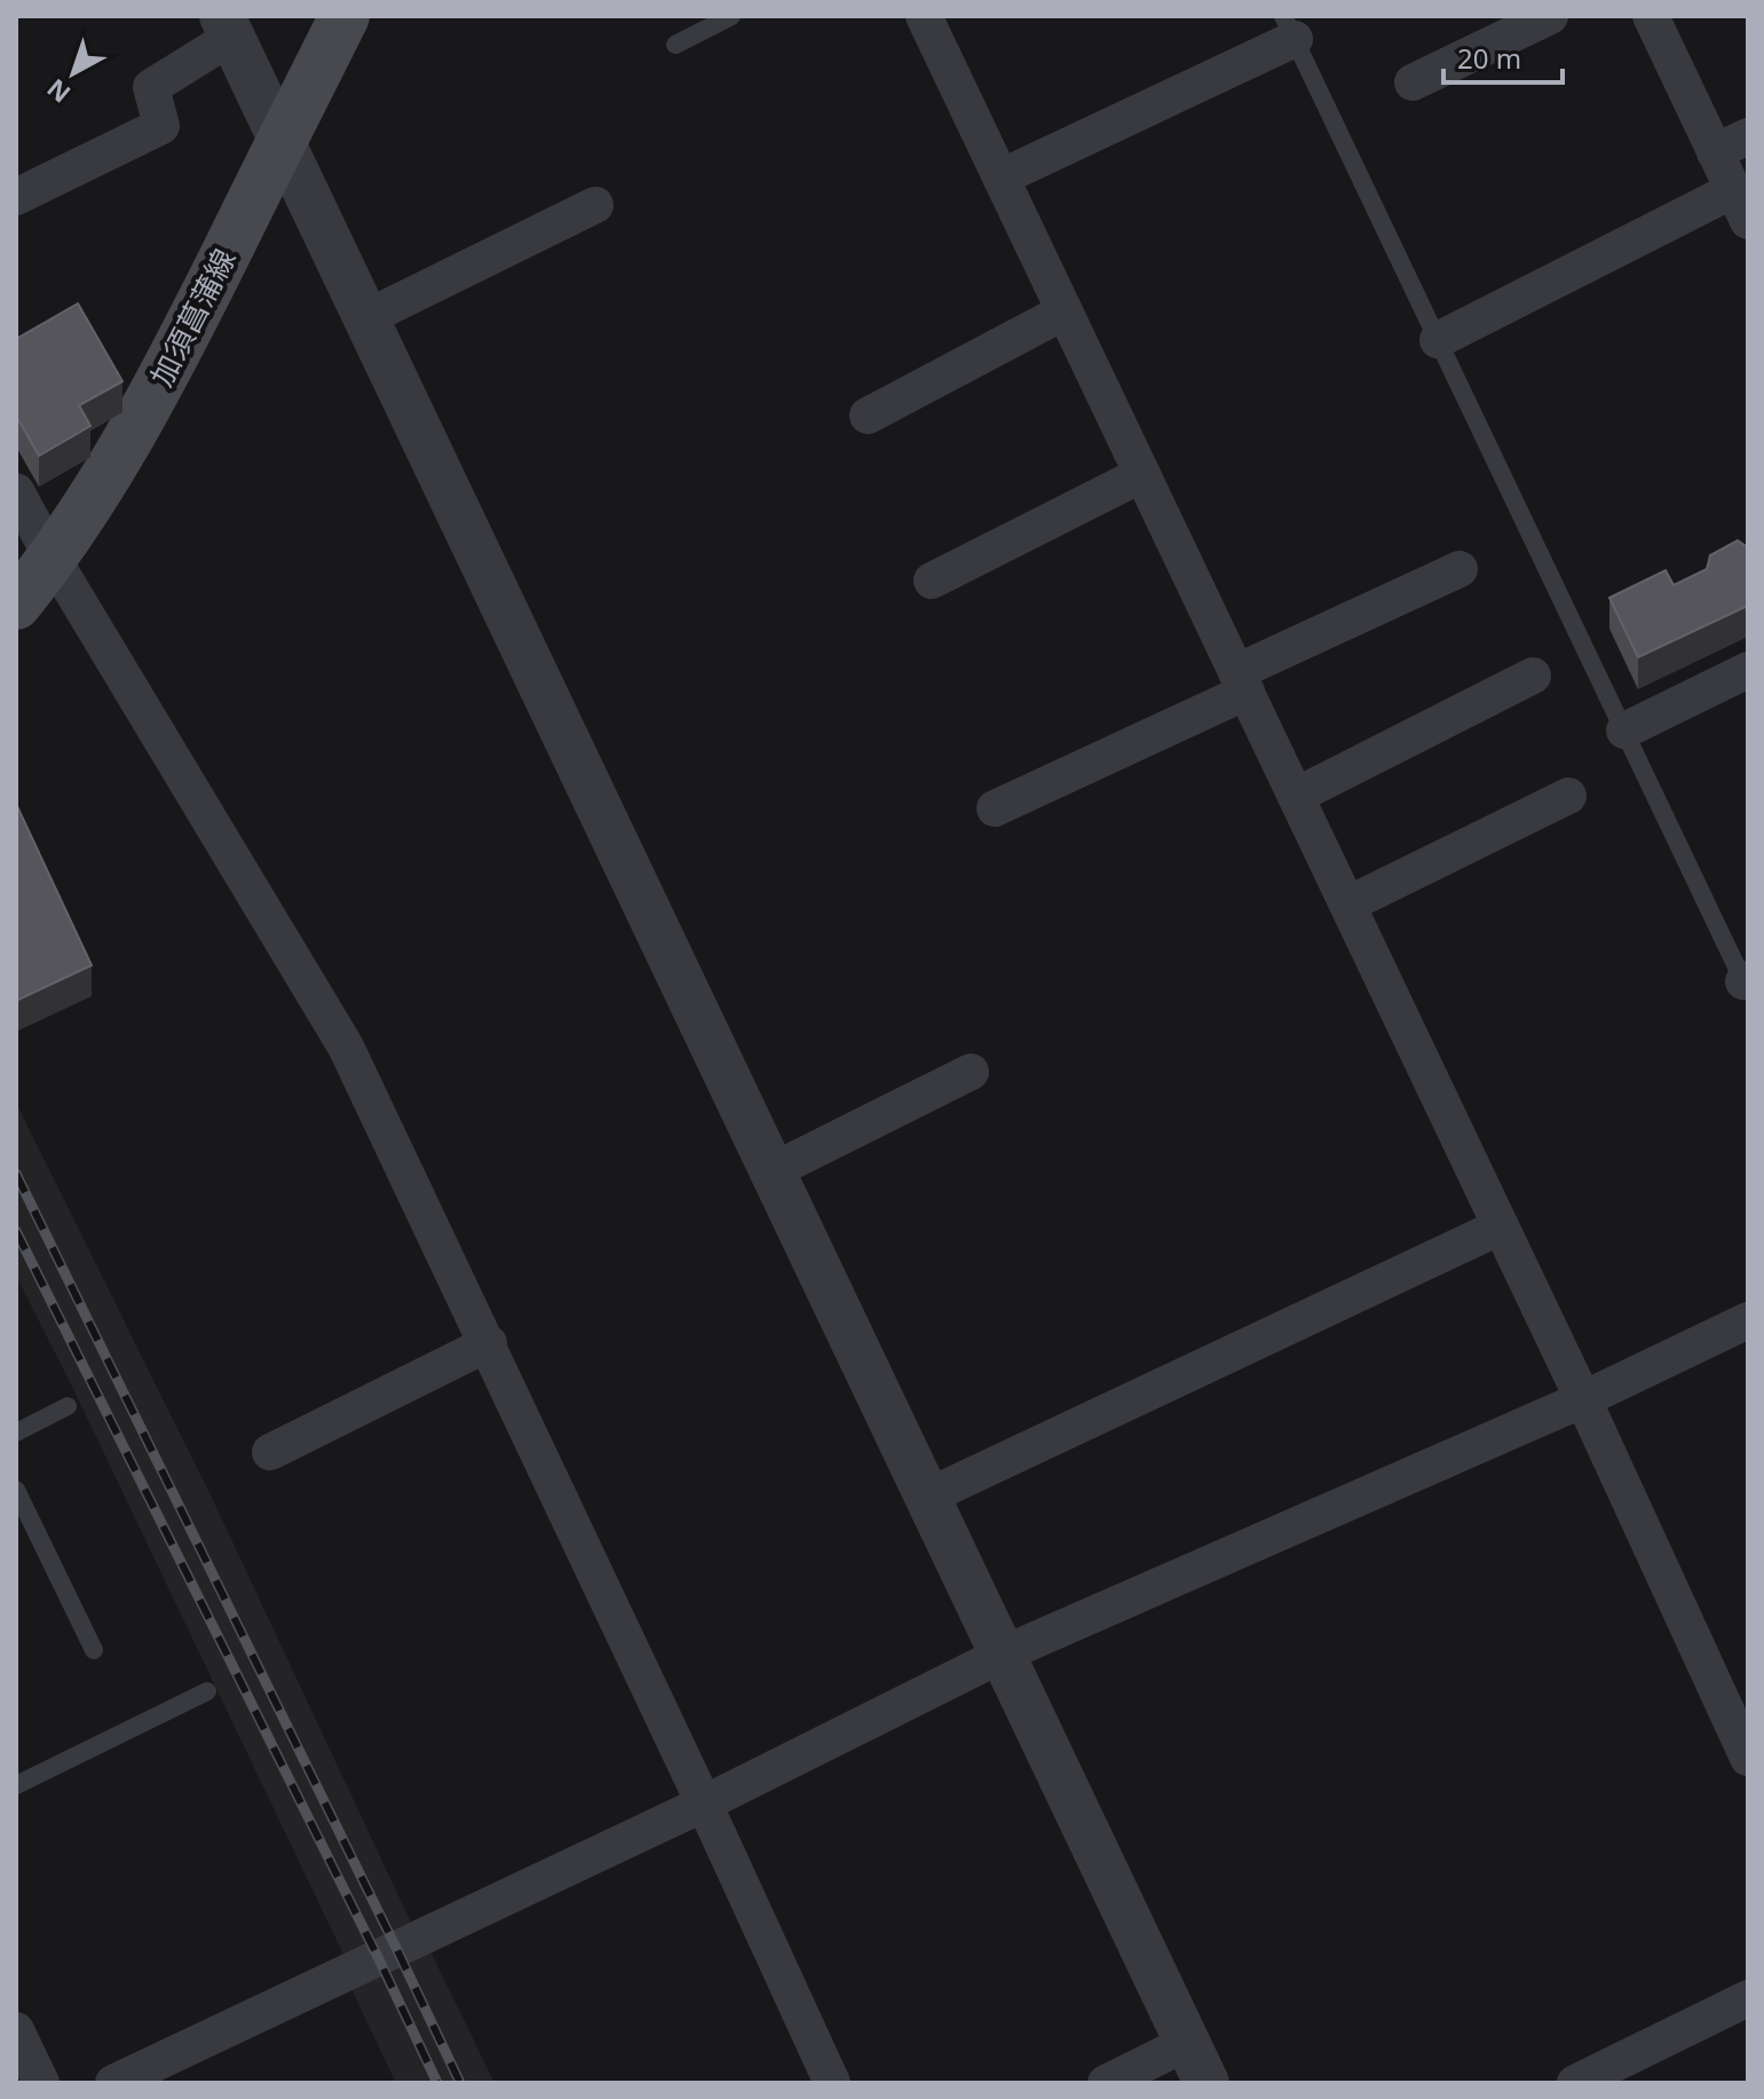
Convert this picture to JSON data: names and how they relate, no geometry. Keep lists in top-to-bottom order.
{
  "streets": {
    "main road": ["加須菖蒲線"]
  },
  "scale_bar": "20 m",
  "north": "bottom left"
}
